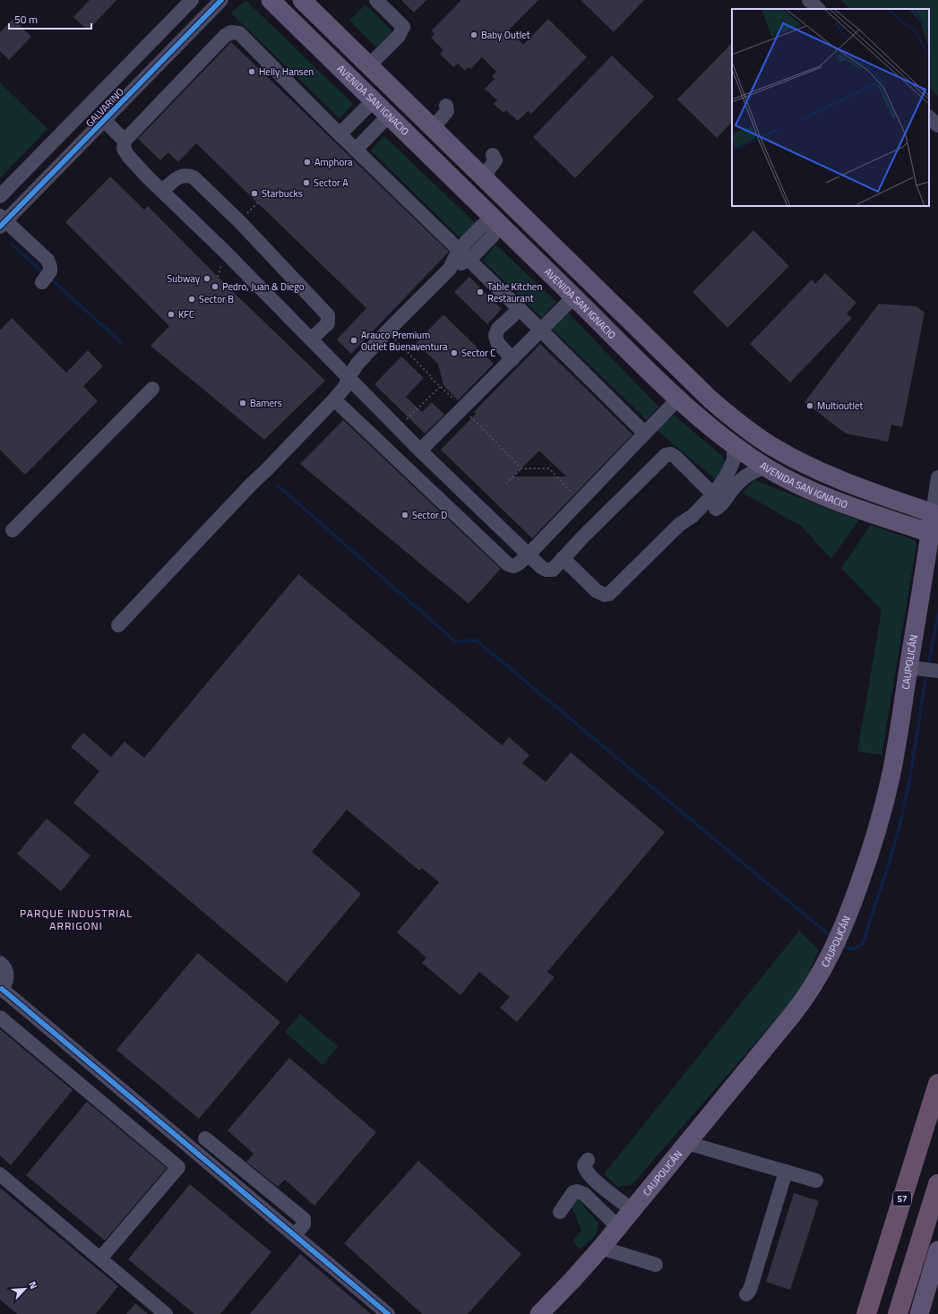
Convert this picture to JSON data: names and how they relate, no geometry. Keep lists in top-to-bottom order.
{
  "streets": {
    "highway": ["57"],
    "main road": ["AVENIDA SAN IGNACIO", "CAUPOLICÁN"],
    "street": ["GALVARINO"]
  },
  "crossings": [
    ["AVENIDA SAN IGNACIO", "CAUPOLICÁN"]
  ],
  "districts": ["PARQUE INDUSTRIAL ARRIGONI"],
  "places": [
    "Baby Outlet",
    "Helly Hansen",
    "Amphora",
    "Sector A",
    "Starbucks",
    "Subway",
    "Pedro, Juan & Diego",
    "Table Kitchen Restaurant",
    "Sector B",
    "KFC",
    "Arauco Premium Outlet Buenaventura",
    "Sector C",
    "Bamers",
    "Multioutlet",
    "Sector D"
  ],
  "scale_bar": "50 m",
  "north": "top right"
}
